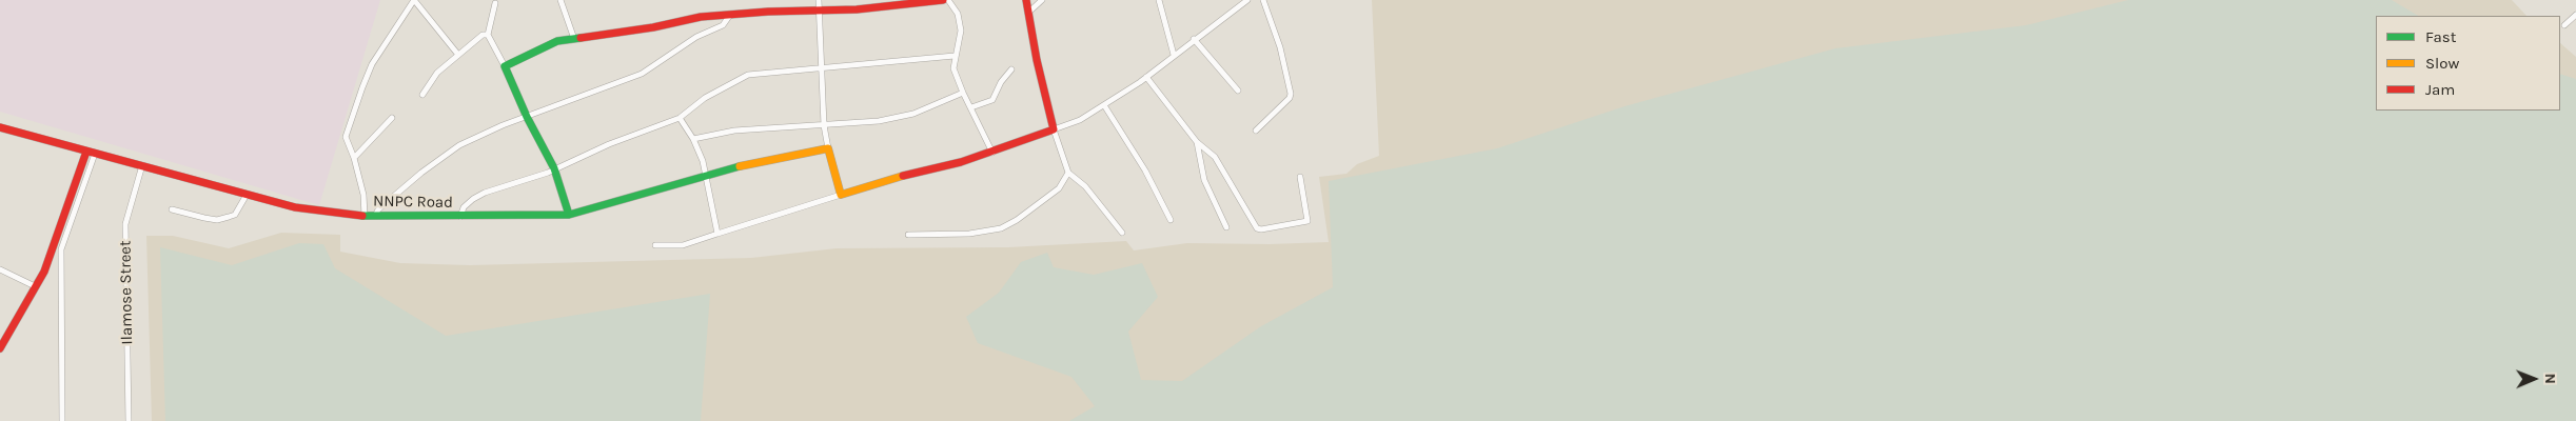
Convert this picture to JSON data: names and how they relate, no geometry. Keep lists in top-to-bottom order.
{
  "streets": {
    "street": ["NNPC Road", "Ilamose Street"]
  },
  "crossings": [
    ["NNPC Road", "Ilamose Street"]
  ],
  "legend": ["Fast", "Slow", "Jam"],
  "north": "right"
}
